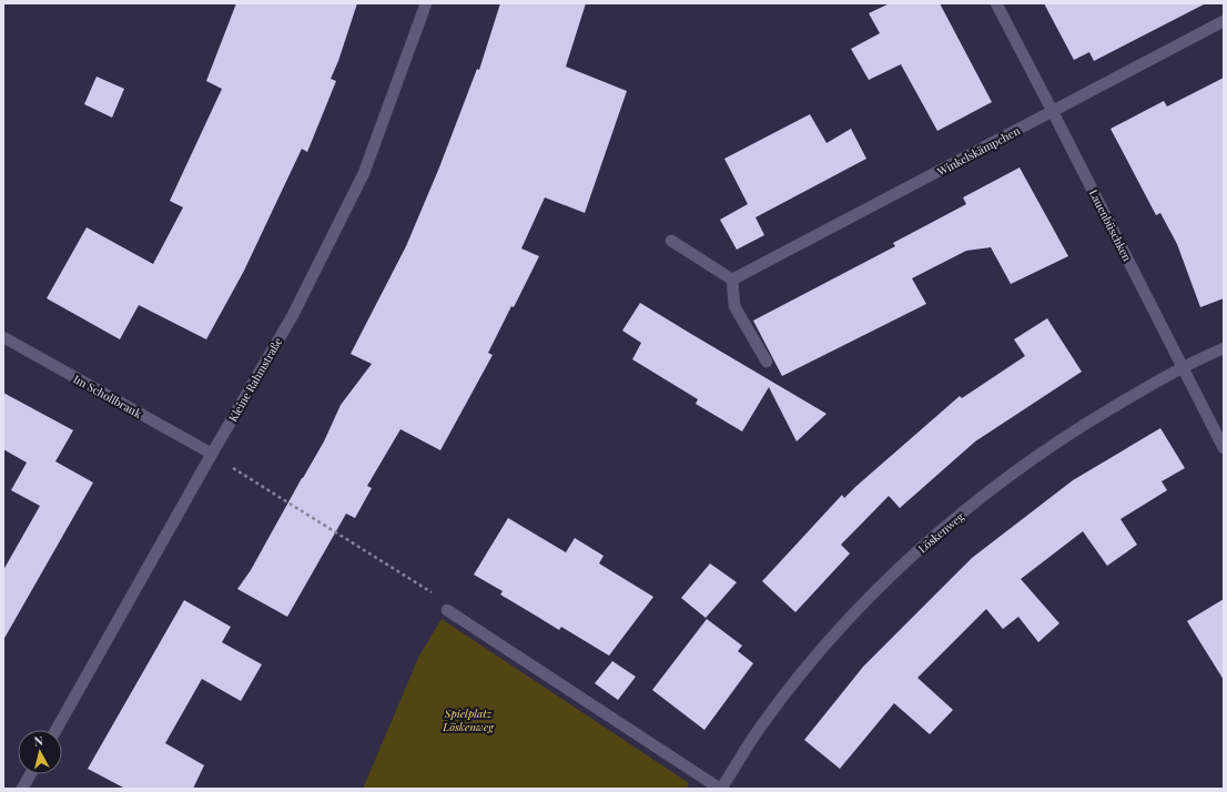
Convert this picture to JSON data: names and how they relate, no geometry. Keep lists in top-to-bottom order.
{
  "streets": {
    "street": [
      "Winkelskämpchen",
      "Lauenbüschken",
      "Kleine Rahmstraße",
      "Im Schollbrauk",
      "Löskenweg"
    ]
  },
  "crossings": [
    ["Winkelskämpchen", "Lauenbüschken"],
    ["Lauenbüschken", "Löskenweg"],
    ["Kleine Rahmstraße", "Im Schollbrauk"]
  ],
  "parks": ["Spielplatz Löskenweg"],
  "north": "top"
}
